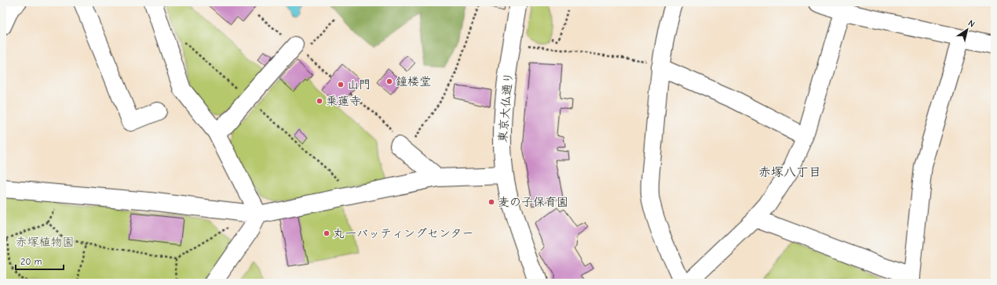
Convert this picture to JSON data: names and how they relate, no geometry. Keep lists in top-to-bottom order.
{
  "streets": {
    "street": ["東京大仏通り"]
  },
  "districts": ["赤塚八丁目"],
  "parks": ["赤塚植物園"],
  "places": [
    "鐘楼堂",
    "山門",
    "乗蓮寺",
    "麦の子保育園",
    "丸一バッティングセンター"
  ],
  "scale_bar": "20 m",
  "north": "top right"
}
